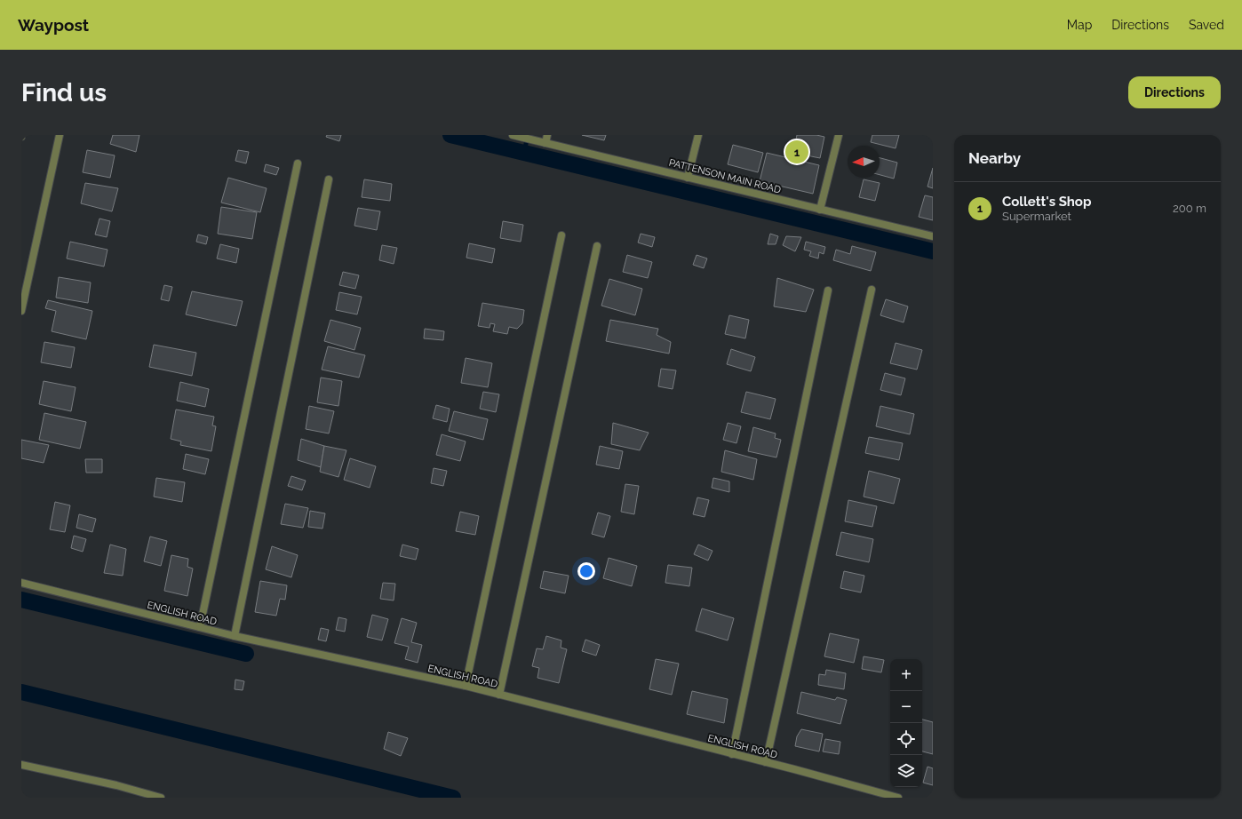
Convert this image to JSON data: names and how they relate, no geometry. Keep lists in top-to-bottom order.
{
  "streets": {
    "street": ["PATTENSON MAIN ROAD", "ENGLISH ROAD"]
  },
  "north": "left",
  "page": {
    "header": "Waypost",
    "nav": ["Map", "Directions", "Saved"],
    "buttons": "Directions",
    "title": "Find us",
    "heading": "Nearby",
    "pins": "1",
    "list": [
      {
        "mark": "1",
        "name": "Collett's Shop",
        "note": "Supermarket",
        "value": "200 m"
      }
    ],
    "map_buttons": ["+", "−"]
  }
}
